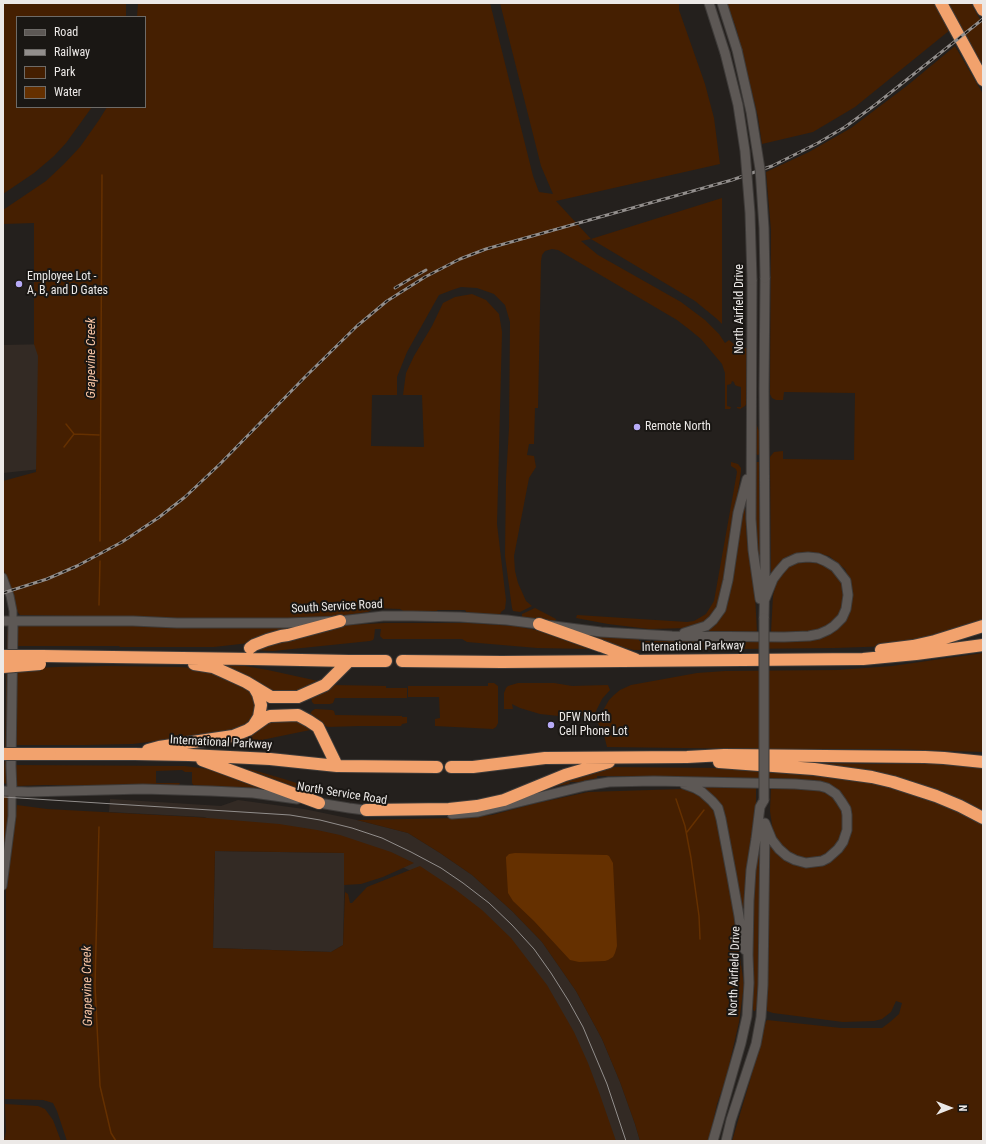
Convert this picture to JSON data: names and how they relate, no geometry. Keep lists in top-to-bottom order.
{
  "streets": {
    "highway": ["International Parkway"],
    "main road": ["North Airfield Drive", "South Service Road", "North Service Road"]
  },
  "crossings": [
    ["North Airfield Drive", "North Service Road"]
  ],
  "water": ["Grapevine Creek"],
  "places": ["Employee Lot - A, B, and D Gates", "Remote North", "DFW North Cell Phone Lot"],
  "legend": [
    "Road",
    "Railway",
    "Park",
    "Water"
  ],
  "north": "right"
}
